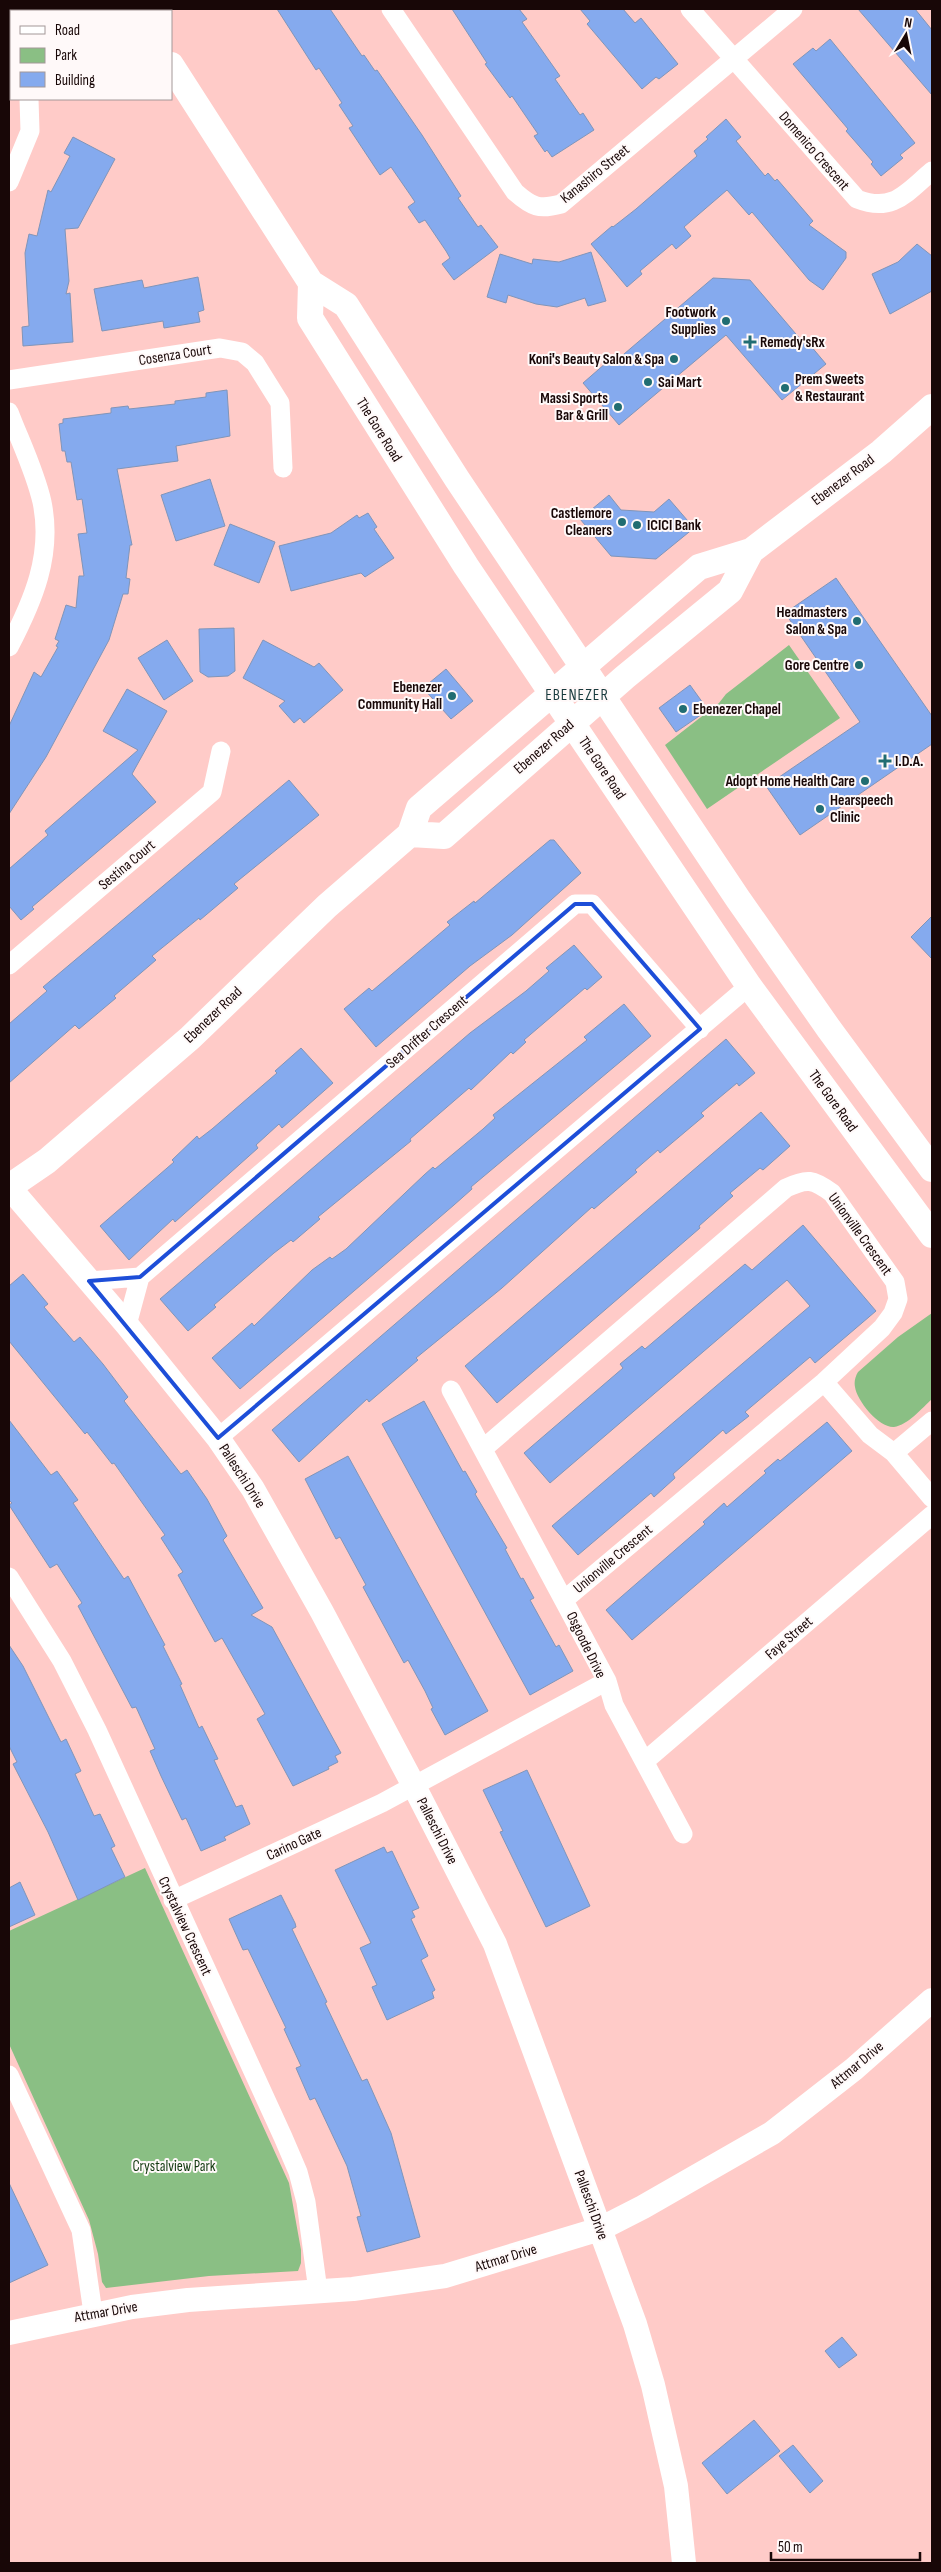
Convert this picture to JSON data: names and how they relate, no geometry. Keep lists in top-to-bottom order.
{
  "streets": {
    "main road": ["The Gore Road", "Ebenezer Road"],
    "street": [
      "Domenico Crescent",
      "Kanashiro Street",
      "Cosenza Court",
      "Sestina Court",
      "Sea Drifter Crescent",
      "Unionville Crescent",
      "Palleschi Drive",
      "Faye Street",
      "Osgoode Drive",
      "Carino Gate",
      "Crystalview Crescent",
      "Attmar Drive"
    ]
  },
  "crossings": [
    ["Domenico Crescent", "Kanashiro Street"],
    ["The Gore Road", "Ebenezer Road"],
    ["Ebenezer Road", "Palleschi Drive"],
    ["Unionville Crescent", "Osgoode Drive"],
    ["Palleschi Drive", "Osgoode Drive"],
    ["Palleschi Drive", "Carino Gate"],
    ["Palleschi Drive", "Attmar Drive"],
    ["Osgoode Drive", "Carino Gate"],
    ["Carino Gate", "Crystalview Crescent"],
    ["Crystalview Crescent", "Attmar Drive"]
  ],
  "districts": ["EBENEZER"],
  "parks": ["Crystalview Park"],
  "places": {
    "other": [
      "Footwork Supplies",
      "Koni's Beauty Salon & Spa",
      "Sai Mart",
      "Prem Sweets & Restaurant",
      "Massi Sports Bar & Grill",
      "Castlemore Cleaners",
      "ICICI Bank",
      "Headmasters Salon & Spa",
      "Gore Centre",
      "Ebenezer Community Hall",
      "Ebenezer Chapel",
      "Adopt Home Health Care",
      "Hearspeech Clinic"
    ],
    "health": ["Remedy'sRx", "I.D.A."]
  },
  "legend": ["Road", "Park", "Building"],
  "scale_bar": "50 m",
  "north": "top"
}
